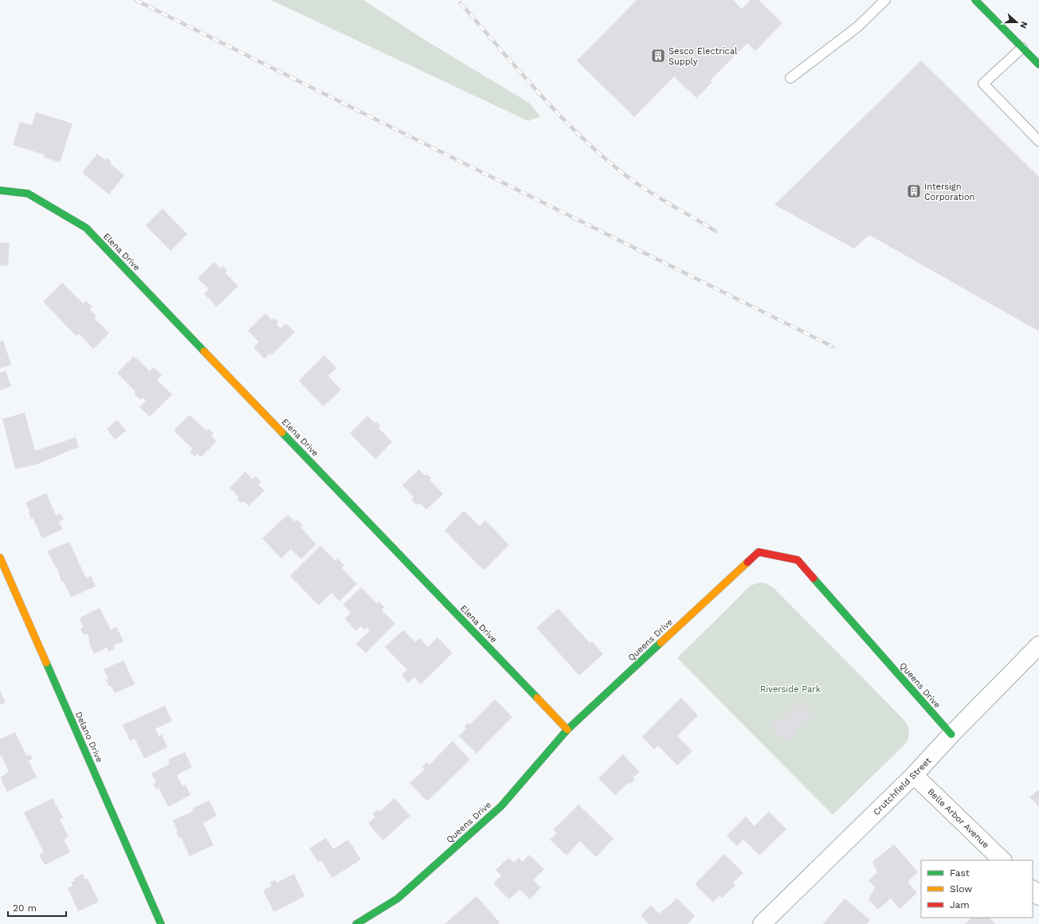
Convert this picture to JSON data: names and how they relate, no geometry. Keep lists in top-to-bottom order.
{
  "streets": {
    "street": [
      "Elena Drive",
      "Queens Drive",
      "Delano Drive",
      "Crutchfield Street",
      "Belle Arbor Avenue"
    ]
  },
  "crossings": [
    ["Elena Drive", "Queens Drive"],
    ["Queens Drive", "Crutchfield Street"],
    ["Crutchfield Street", "Belle Arbor Avenue"]
  ],
  "parks": ["Riverside Park"],
  "places": {
    "building": ["Sesco Electrical Supply", "Intersign Corporation"]
  },
  "legend": ["Fast", "Slow", "Jam"],
  "scale_bar": "20 m",
  "north": "right"
}
